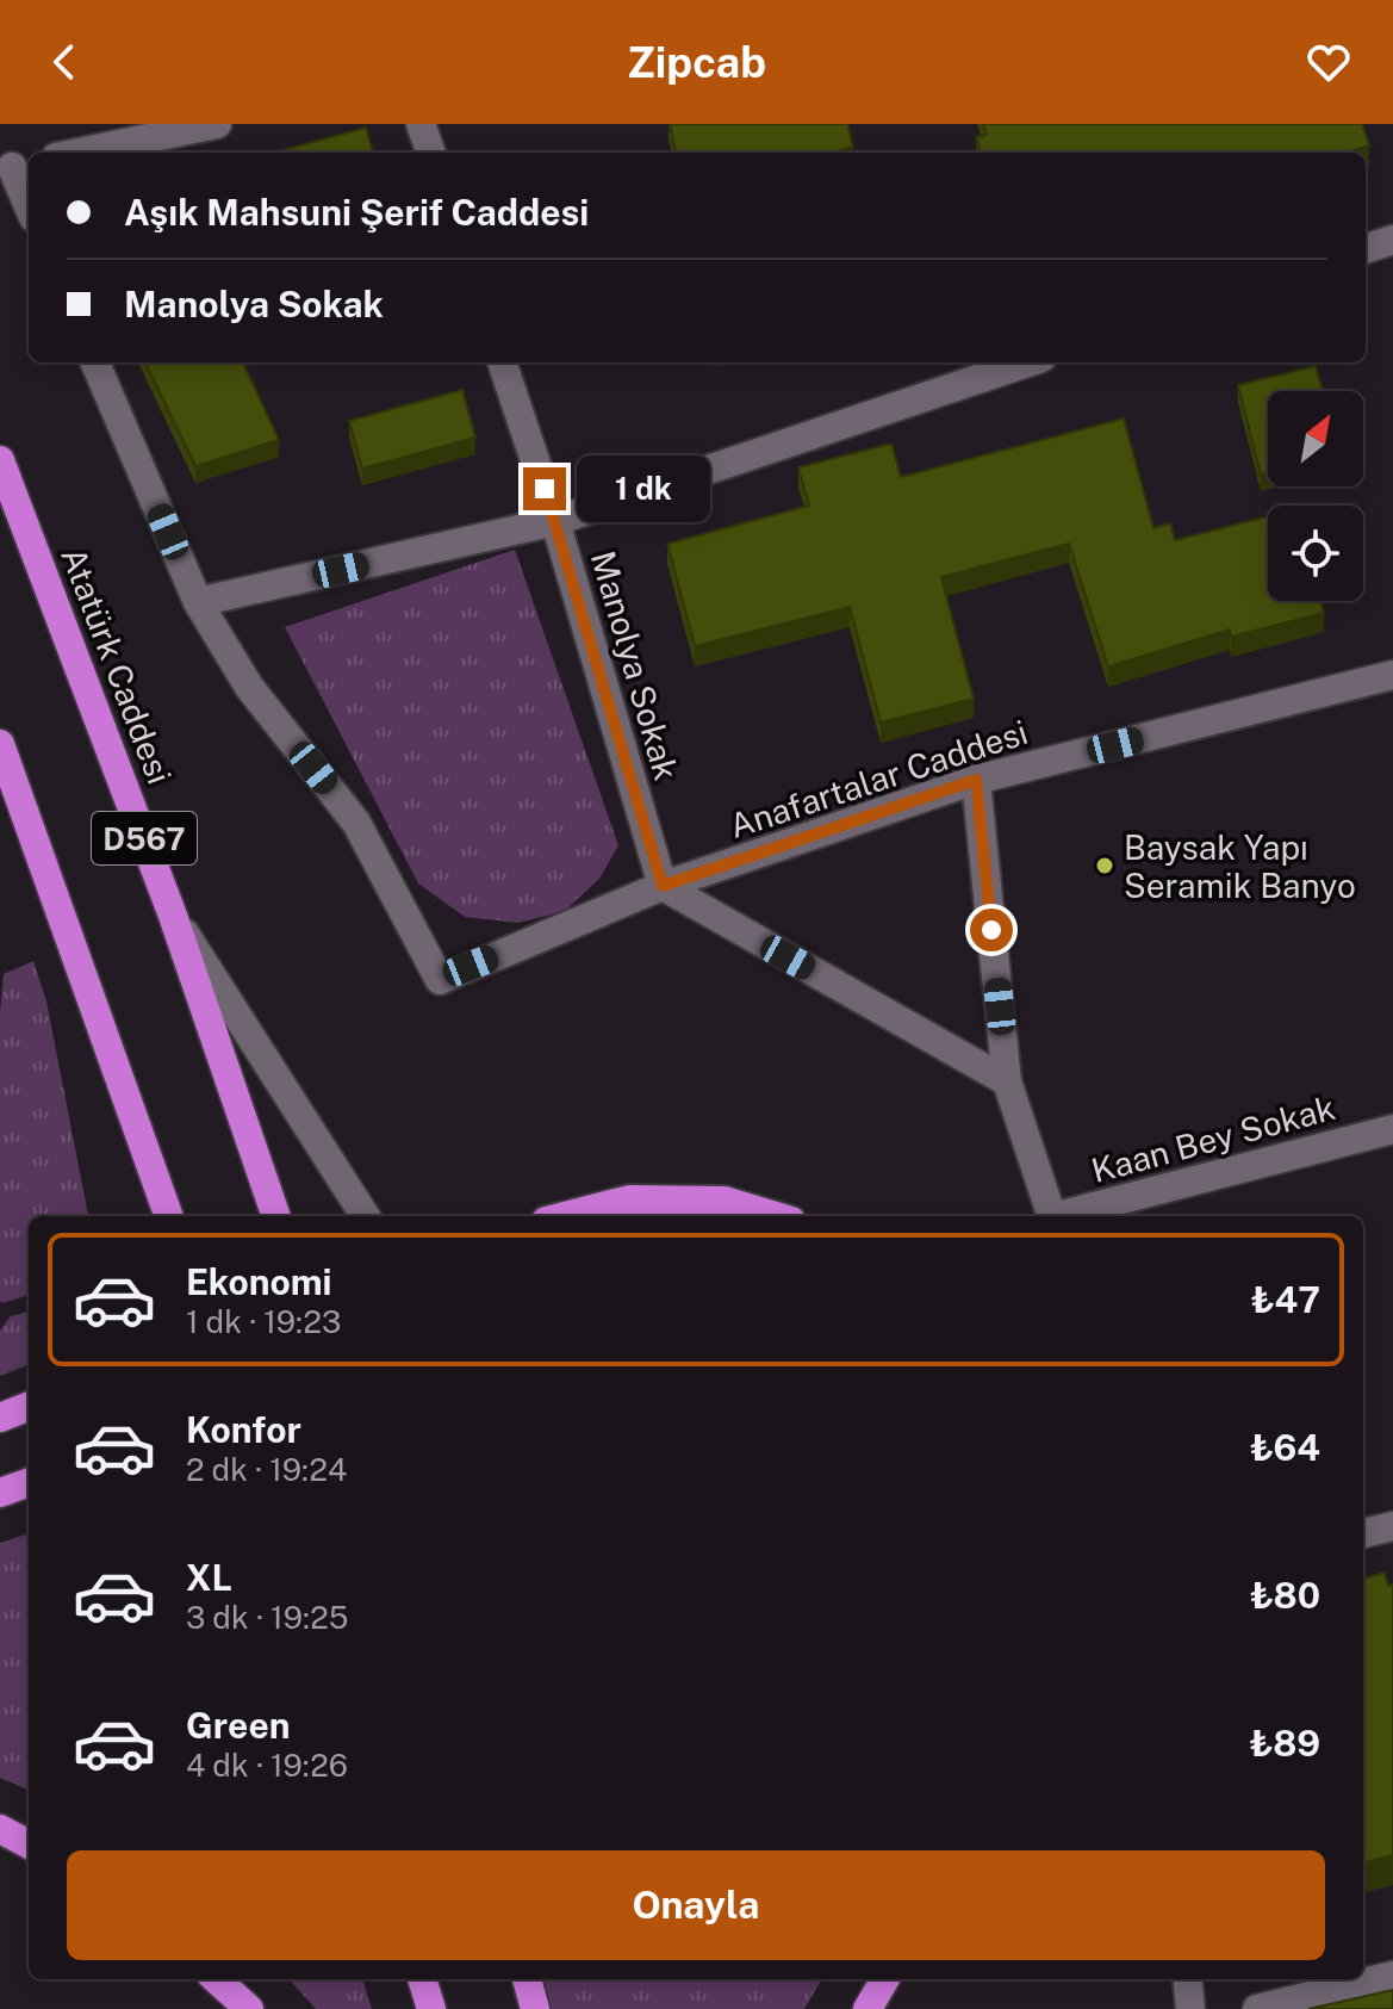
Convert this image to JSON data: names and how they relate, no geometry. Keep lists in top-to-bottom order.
{
  "streets": {
    "highway": ["Atatürk Caddesi", "D567"],
    "street": ["Manolya Sokak", "Anafartalar Caddesi", "Kaan Bey Sokak"]
  },
  "crossings": [
    ["Manolya Sokak", "Anafartalar Caddesi"]
  ],
  "places": ["Baysak Yapı Seramik Banyo"],
  "north": "top right",
  "page": {
    "header": "Zipcab",
    "banner": ["Aşık Mahsuni Şerif Caddesi", "Manolya Sokak"],
    "bubble": "1 dk",
    "list": [
      {
        "name": "Ekonomi",
        "note": "1 dk · 19:23",
        "value": "₺47"
      },
      {
        "name": "Konfor",
        "note": "2 dk · 19:24",
        "value": "₺64"
      },
      {
        "name": "XL",
        "note": "3 dk · 19:25",
        "value": "₺80"
      },
      {
        "name": "Green",
        "note": "4 dk · 19:26",
        "value": "₺89"
      }
    ],
    "buttons": "Onayla"
  }
}
